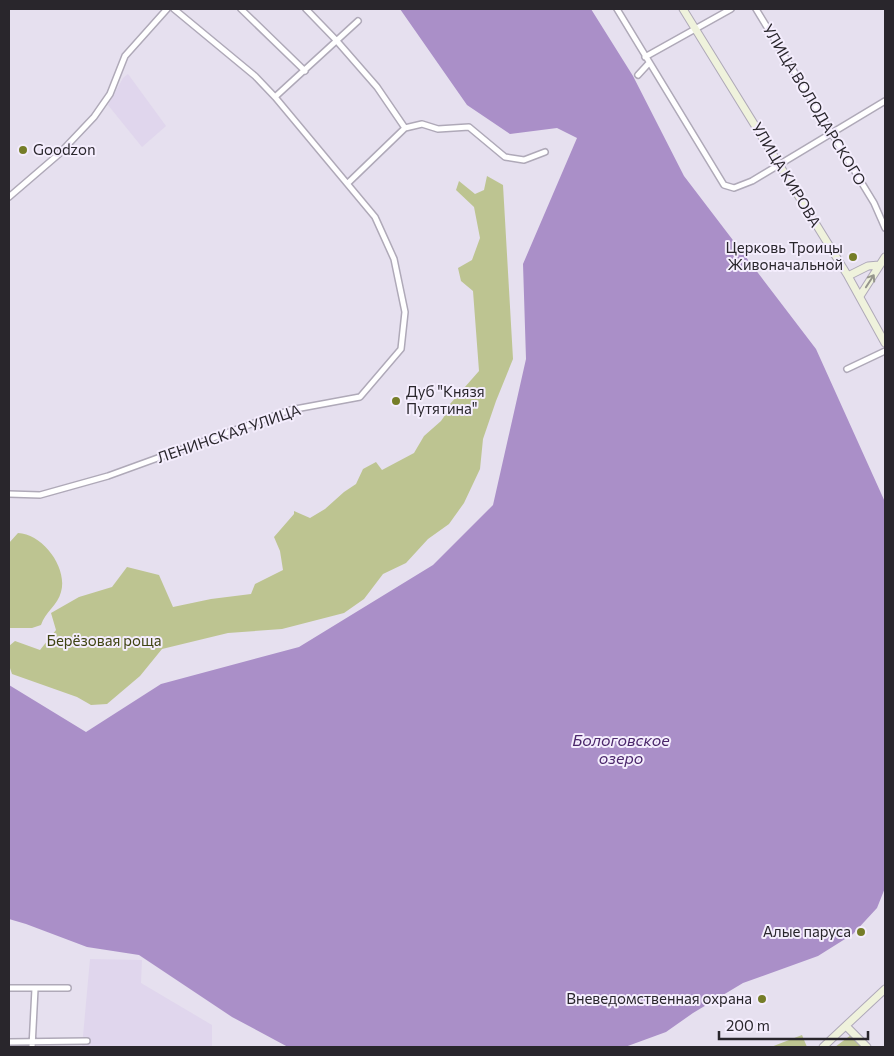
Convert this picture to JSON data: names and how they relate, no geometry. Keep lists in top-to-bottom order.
{
  "streets": {
    "main road": ["УЛИЦА КИРОВА"],
    "street": ["УЛИЦА ВОЛОДАРСКОГО", "ЛЕНИНСКАЯ УЛИЦА"]
  },
  "water": ["Бологовское озеро"],
  "parks": ["Берёзовая роща"],
  "places": [
    "Goodzon",
    "Церковь Троицы Живоначальной",
    "Дуб \"Князя Путятина\"",
    "Алые паруса",
    "Вневедомственная охрана"
  ],
  "scale_bar": "200 m"
}
